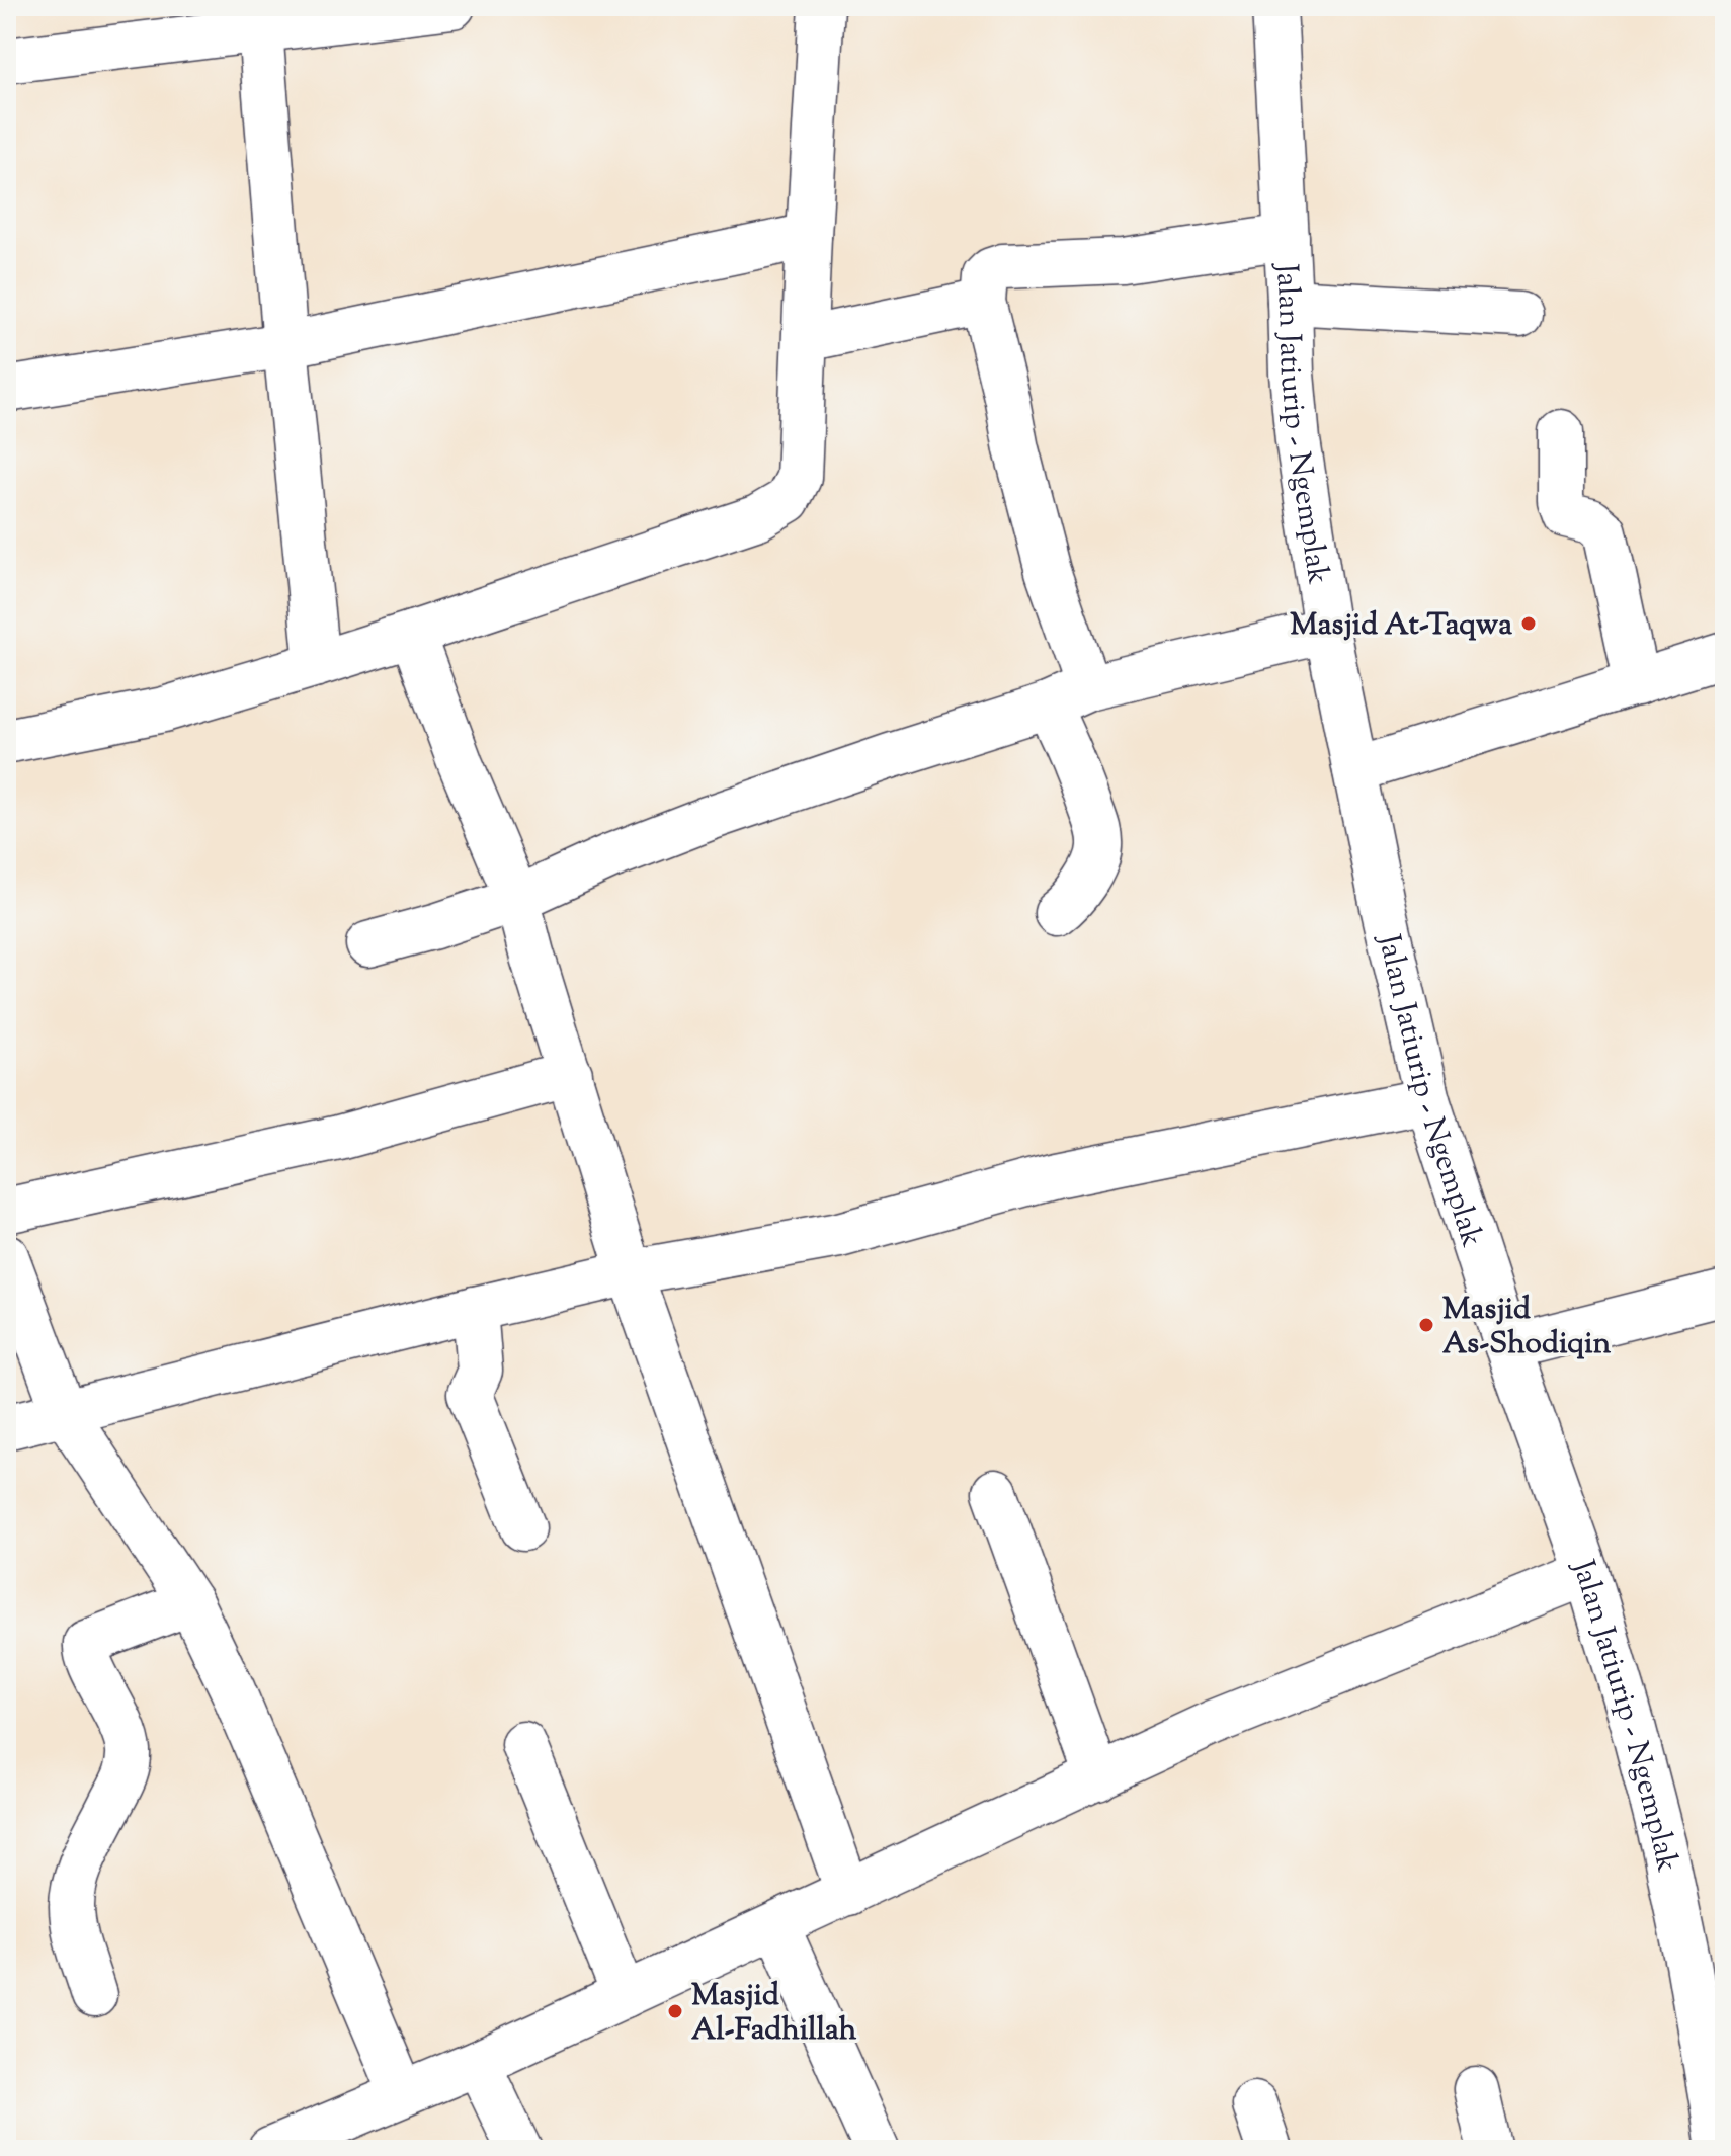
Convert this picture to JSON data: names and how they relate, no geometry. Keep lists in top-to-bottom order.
{
  "streets": {
    "street": ["Jalan Jatiurip - Ngemplak"]
  },
  "places": ["Masjid At-Taqwa", "Masjid As-Shodiqin", "Masjid Al-Fadhillah"]
}
